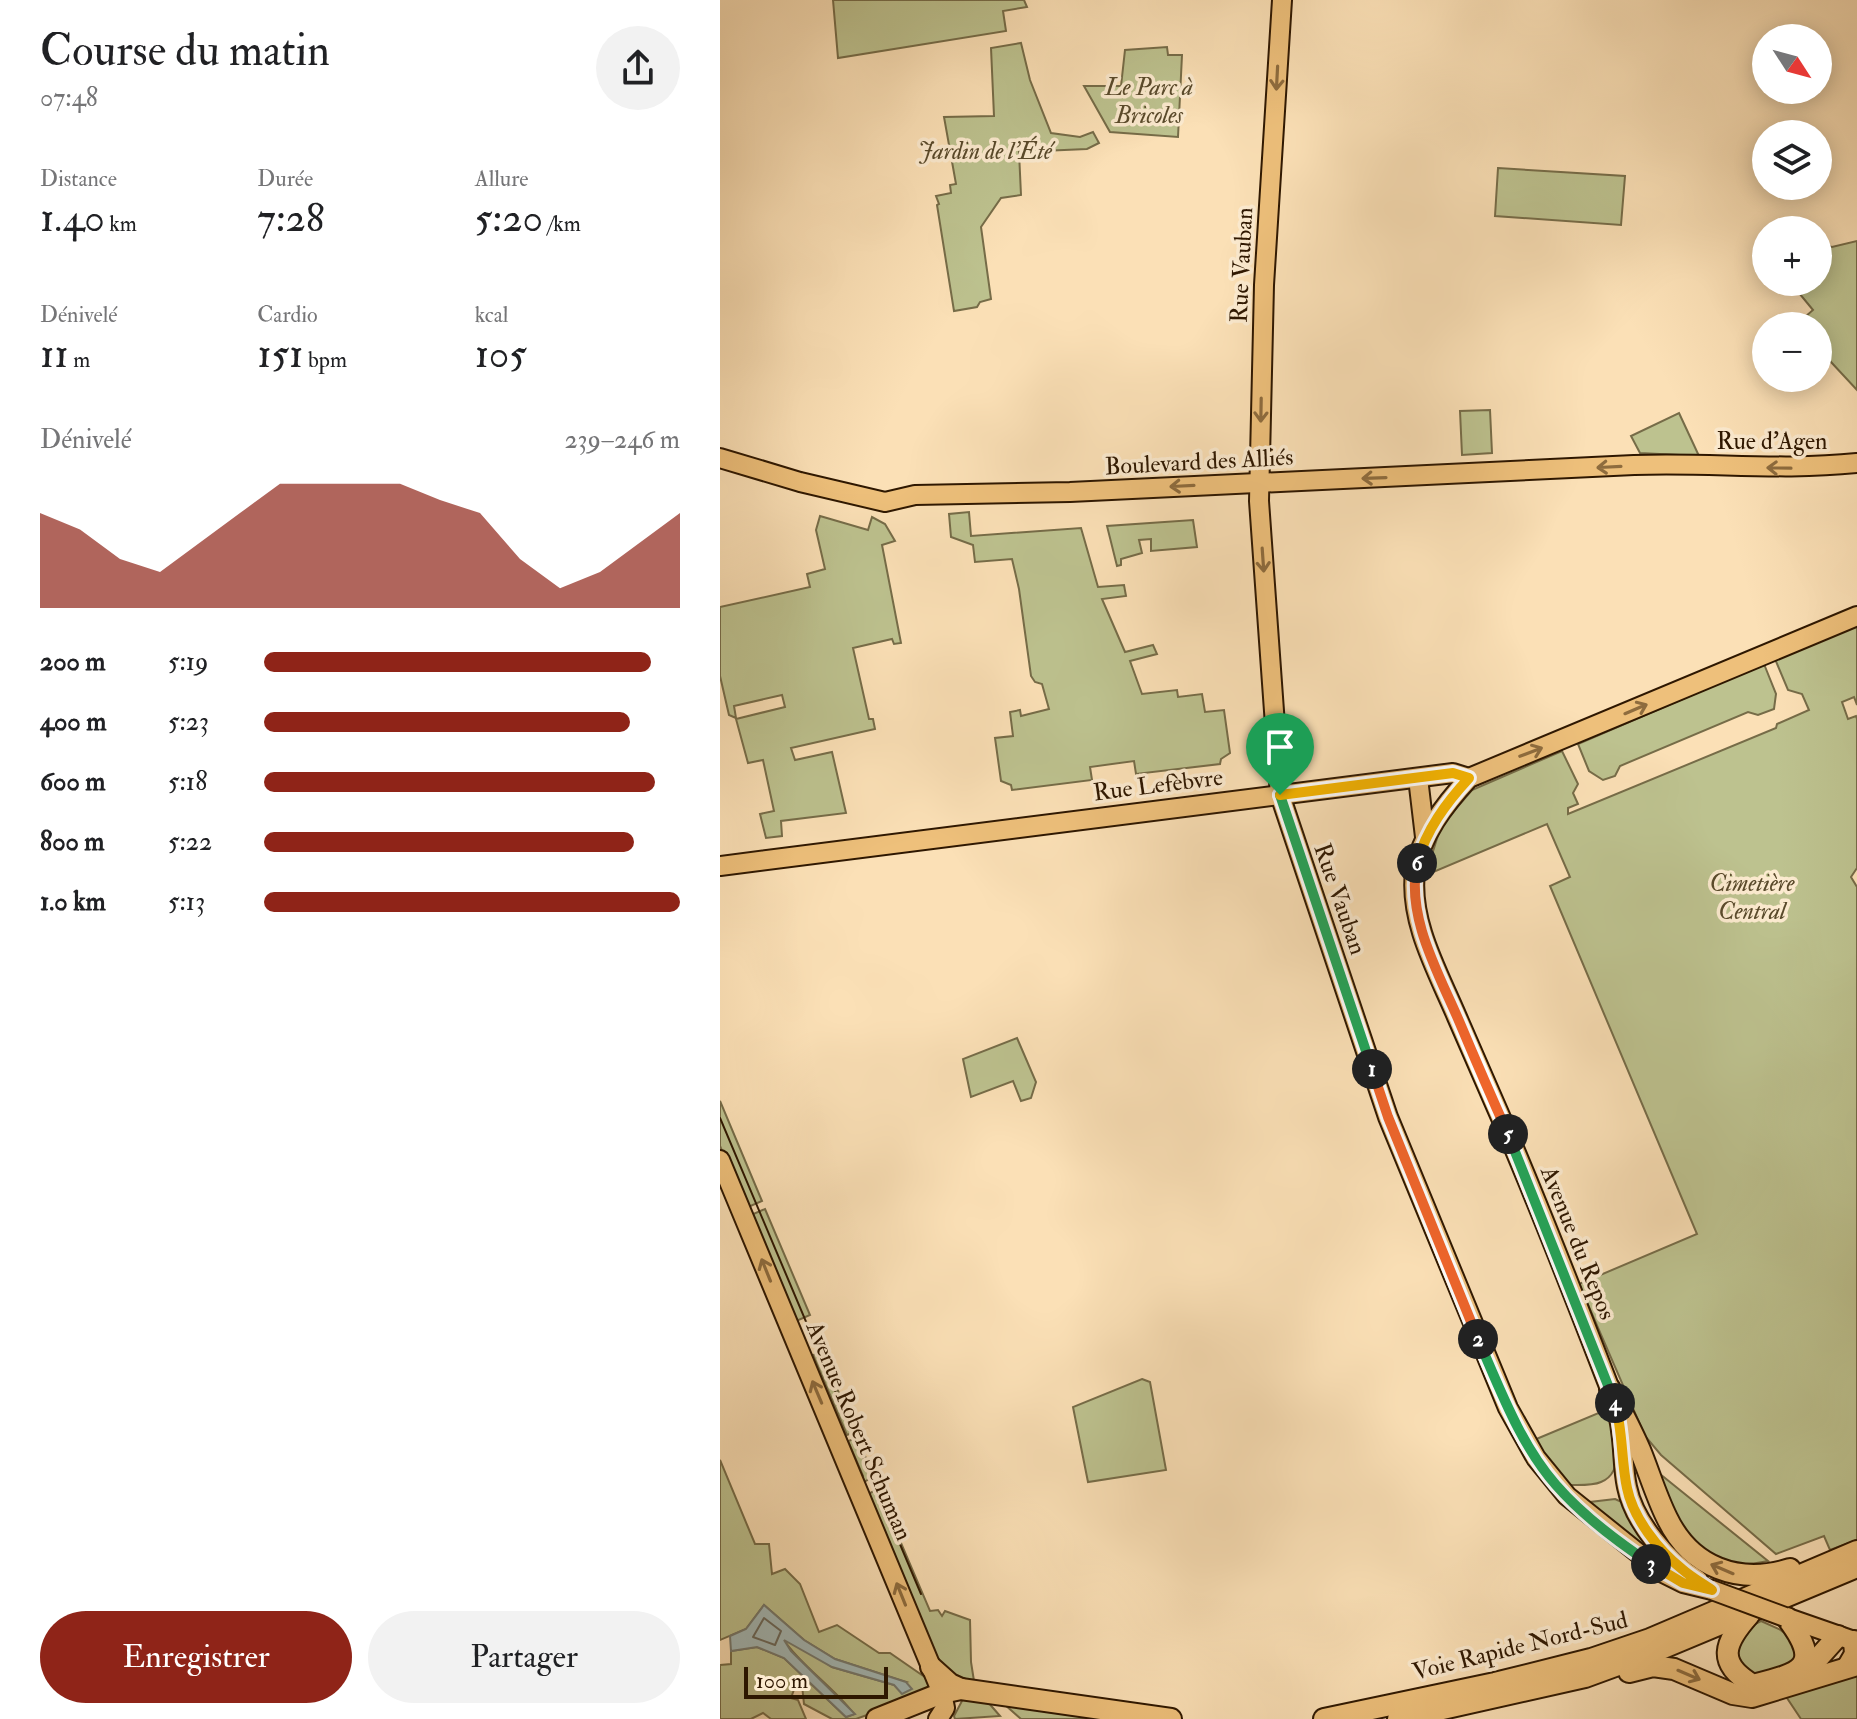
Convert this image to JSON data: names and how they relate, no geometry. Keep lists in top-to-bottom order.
{
  "streets": {
    "highway": ["Voie Rapide Nord-Sud"],
    "main road": [
      "Rue Vauban",
      "Rue d'Agen",
      "Boulevard des Alliés",
      "Rue Lefèbvre",
      "Avenue du Repos",
      "Avenue Robert Schuman"
    ]
  },
  "crossings": [
    ["Rue Vauban", "Boulevard des Alliés"],
    ["Rue Vauban", "Rue Lefèbvre"],
    ["Rue Vauban", "Avenue du Repos"],
    ["Rue d'Agen", "Boulevard des Alliés"],
    ["Rue Lefèbvre", "Avenue du Repos"]
  ],
  "one_way": [
    "Rue Vauban",
    "Rue d'Agen",
    "Boulevard des Alliés",
    "Rue Lefèbvre",
    "Avenue Robert Schuman"
  ],
  "parks": ["Le Parc à Bricoles", "Jardin de l'Été", "Cimetière Central"],
  "scale_bar": "100 m",
  "north": "bottom right",
  "page": {
    "heading": ["Course du matin", "07:48"],
    "map_buttons": ["+", "−"],
    "stats": [
      ["Distance", "1.40 km"],
      ["Durée", "7:28"],
      ["Allure", "5:20 /km"],
      ["Dénivelé", "11 m"],
      ["Cardio", "151 bpm"],
      ["kcal", "105"]
    ],
    "chart": ["Dénivelé", "239–246 m"],
    "list": [
      {
        "name": "200 m",
        "note": "5:19"
      },
      {
        "name": "400 m",
        "note": "5:23"
      },
      {
        "name": "600 m",
        "note": "5:18"
      },
      {
        "name": "800 m",
        "note": "5:22"
      },
      {
        "name": "1.0 km",
        "note": "5:13"
      }
    ],
    "pins": [
      "6",
      "1",
      "5",
      "2",
      "4",
      "3"
    ],
    "buttons": ["Enregistrer", "Partager"],
    "scale": "100 m"
  }
}
